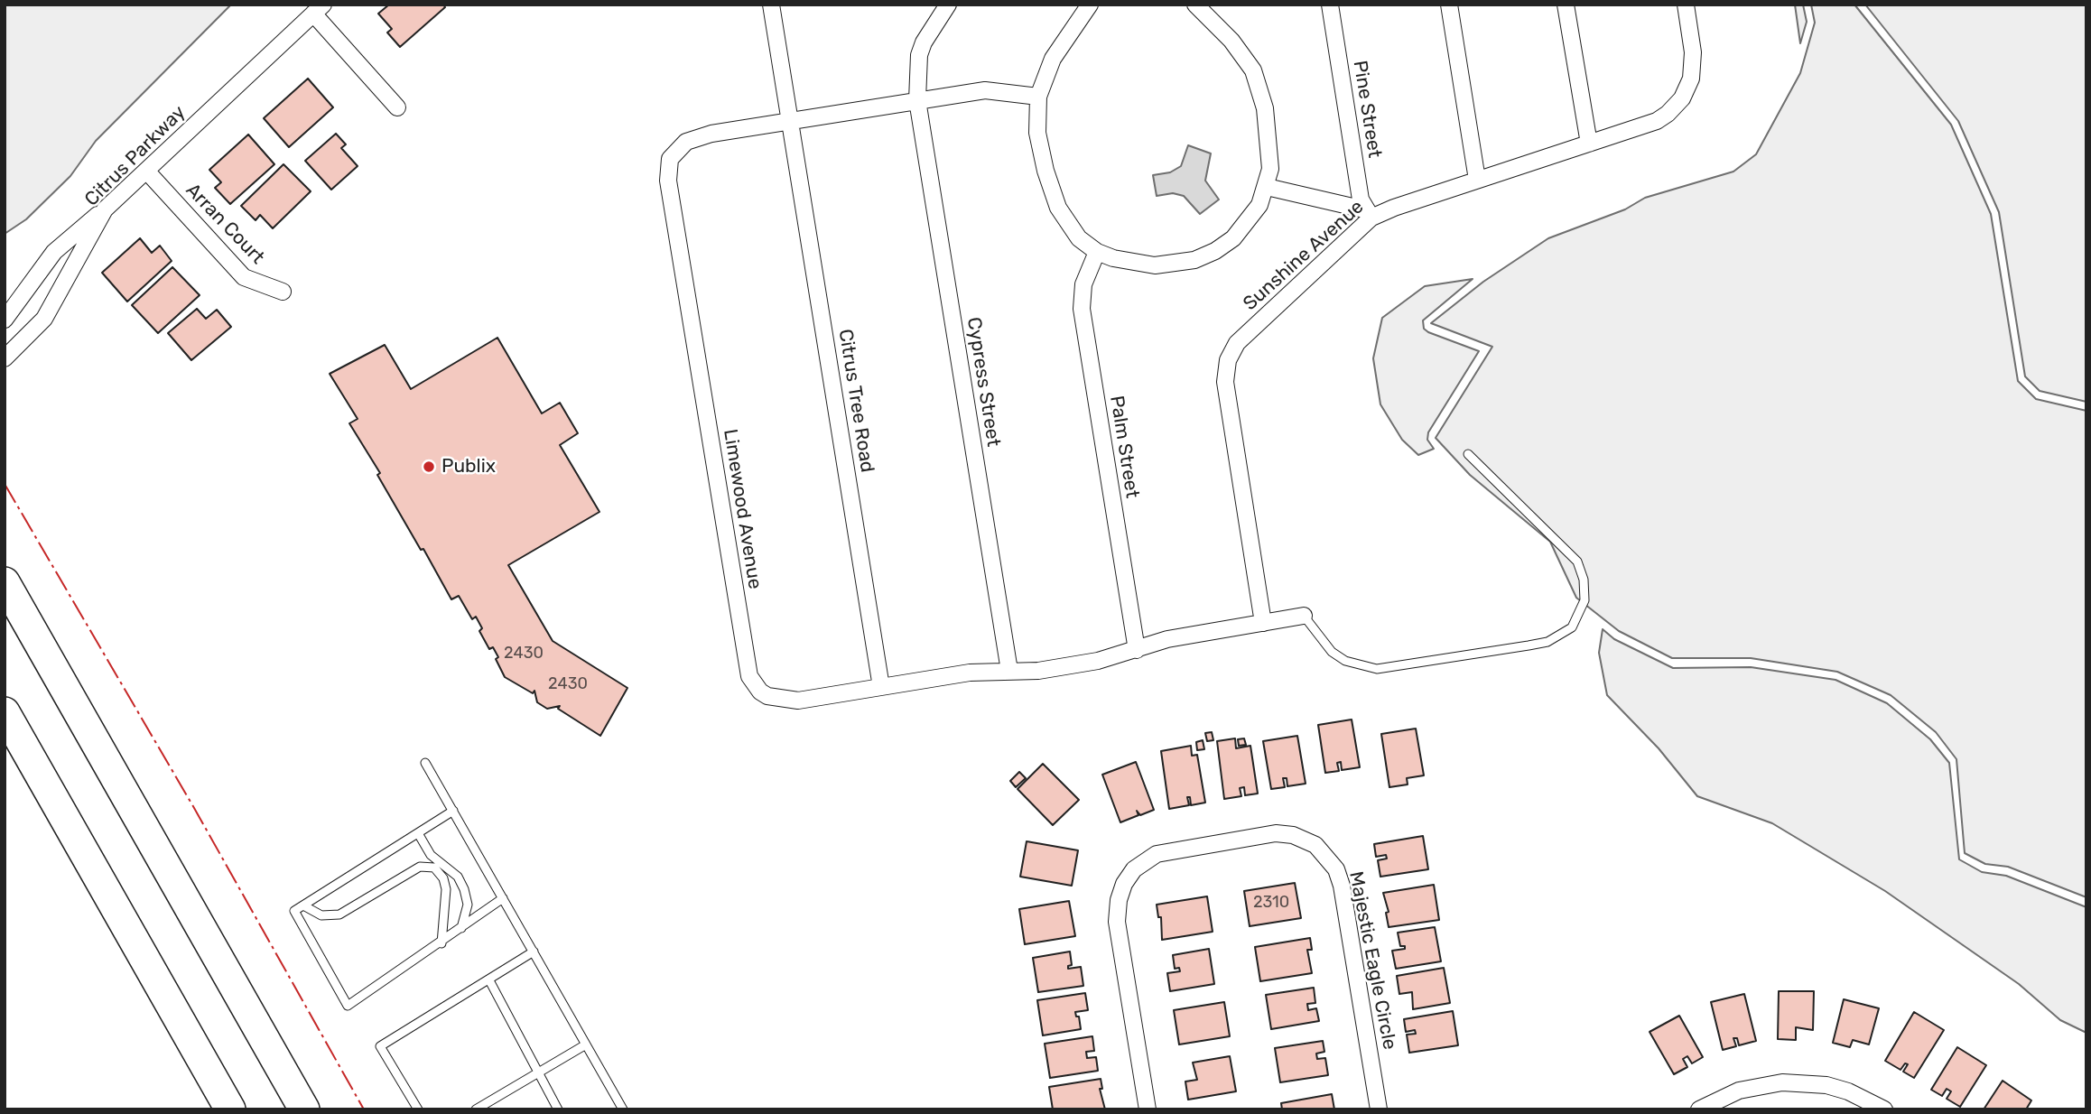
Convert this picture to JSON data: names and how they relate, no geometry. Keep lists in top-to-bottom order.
{
  "streets": {
    "street": [
      "Pine Street",
      "Citrus Parkway",
      "Arran Court",
      "Sunshine Avenue",
      "Cypress Street",
      "Citrus Tree Road",
      "Palm Street",
      "Limewood Avenue",
      "Majestic Eagle Circle"
    ]
  },
  "crossings": [
    ["Pine Street", "Sunshine Avenue"],
    ["Citrus Parkway", "Arran Court"],
    ["Sunshine Avenue", "Limewood Avenue"],
    ["Cypress Street", "Limewood Avenue"],
    ["Citrus Tree Road", "Limewood Avenue"],
    ["Palm Street", "Limewood Avenue"]
  ],
  "places": ["Publix"],
  "house_numbers": ["2430", "2430", "2310"]
}
